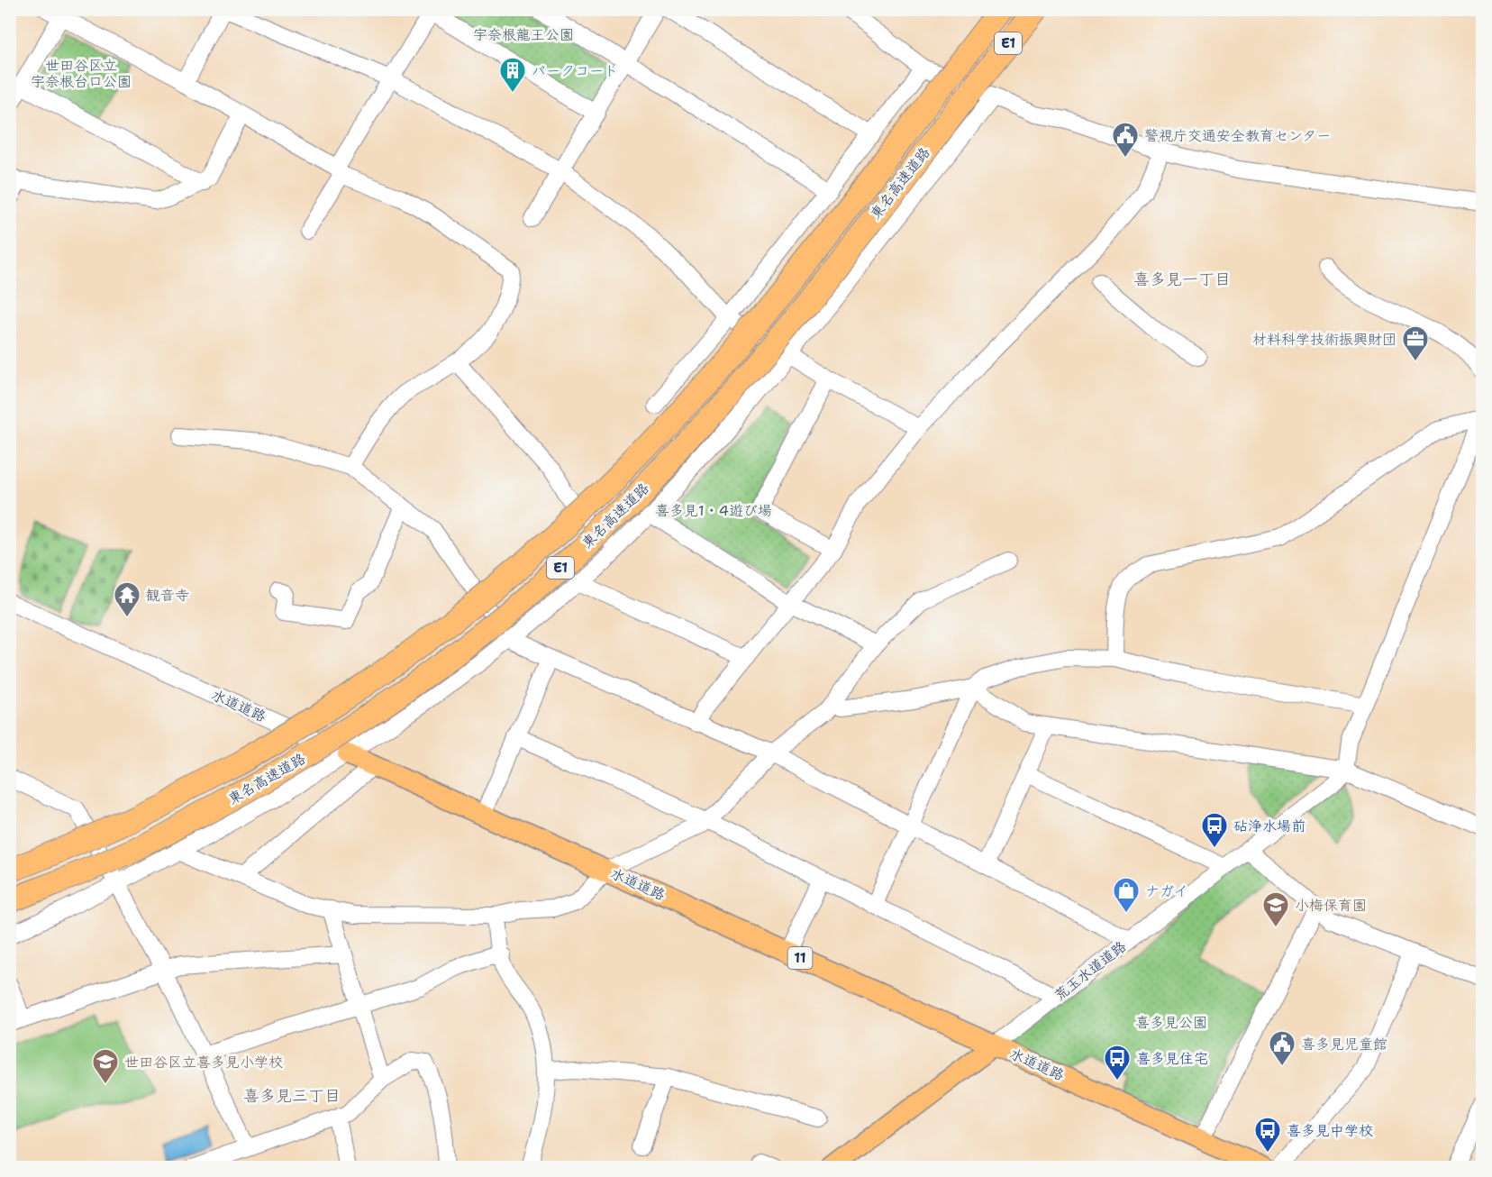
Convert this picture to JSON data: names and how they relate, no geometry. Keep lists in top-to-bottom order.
{
  "streets": {
    "highway": ["E1", "東名高速道路"],
    "main road": ["水道道路", "11", "荒玉水道道路"]
  },
  "crossings": [
    ["水道道路", "荒玉水道道路"]
  ],
  "districts": ["喜多見一丁目", "喜多見三丁目"],
  "parks": [
    "宇奈根龍王公園",
    "世田谷区立 宇奈根台口公園",
    "喜多見1・4遊び場",
    "喜多見公園"
  ],
  "places": {
    "building": ["パークコート"],
    "public building": ["警視庁交通安全教育センター", "喜多見児童館"],
    "office": ["材料科学技術振興財団"],
    "temple": ["観音寺"],
    "bus stop": ["砧浄水場前", "喜多見住宅", "喜多見中学校"],
    "shop": ["ナガイ"],
    "school or university": ["小梅保育園", "世田谷区立喜多見小学校"]
  }
}
